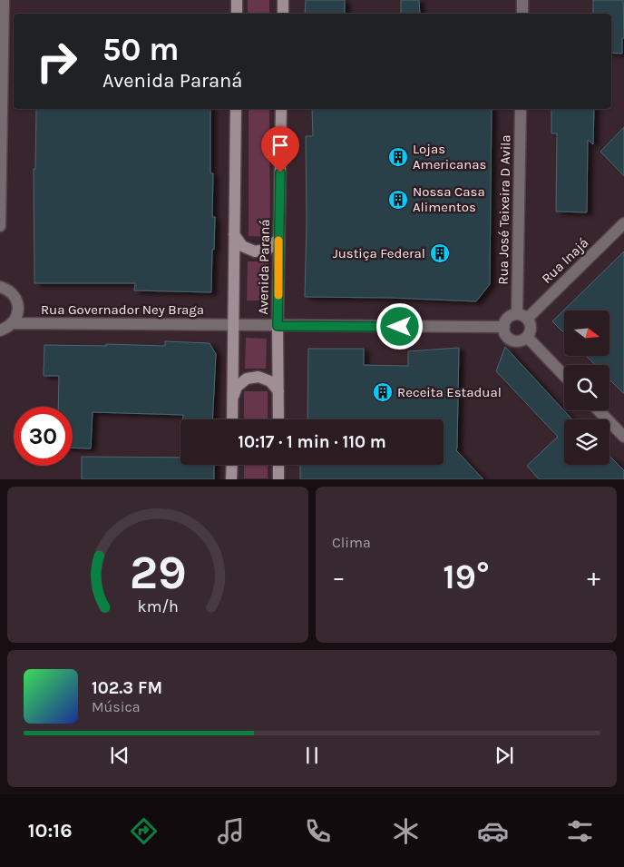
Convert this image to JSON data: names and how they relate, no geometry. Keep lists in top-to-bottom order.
{
  "streets": {
    "street": [
      "Rua José Teixeira D Avila",
      "Rua Inajá",
      "Avenida Paraná",
      "Rua Governador Ney Braga"
    ]
  },
  "crossings": [
    ["Rua José Teixeira D Avila", "Rua Inajá"],
    ["Avenida Paraná", "Rua Governador Ney Braga"]
  ],
  "places": {
    "building": [
      "Lojas Americanas",
      "Nossa Casa Alimentos",
      "Justiça Federal",
      "Receita Estadual"
    ]
  },
  "north": "right",
  "page": {
    "turn": ["50 m", "Avenida Paraná"],
    "limit": "30",
    "trip": "10:17 · 1 min · 110 m",
    "tile": "Clima",
    "heat": ["−", "19°", "+"],
    "song": ["102.3 FM", "Música"],
    "tabs": "10:16",
    "gauge": ["29", "km/h"]
  }
}
